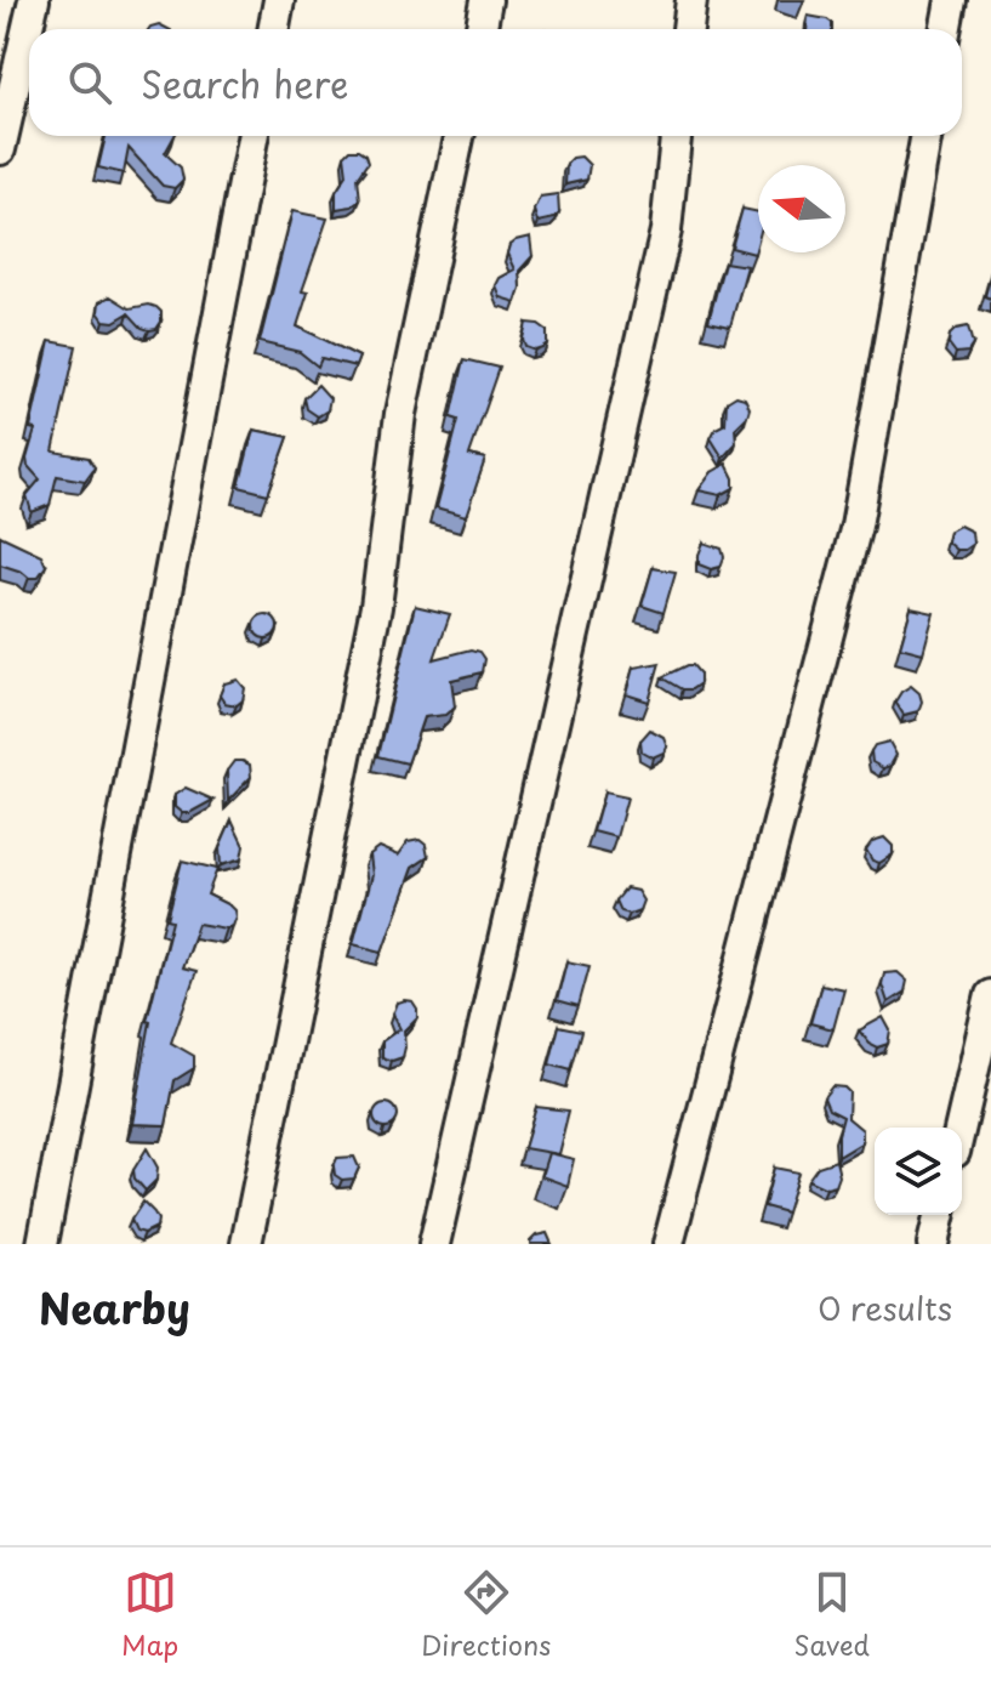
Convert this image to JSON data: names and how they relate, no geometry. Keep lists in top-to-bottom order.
{
  "north": "left",
  "page": {
    "search": "Search here",
    "heading": ["Nearby", "0 results"],
    "nav": ["Map", "Directions", "Saved"]
  }
}
